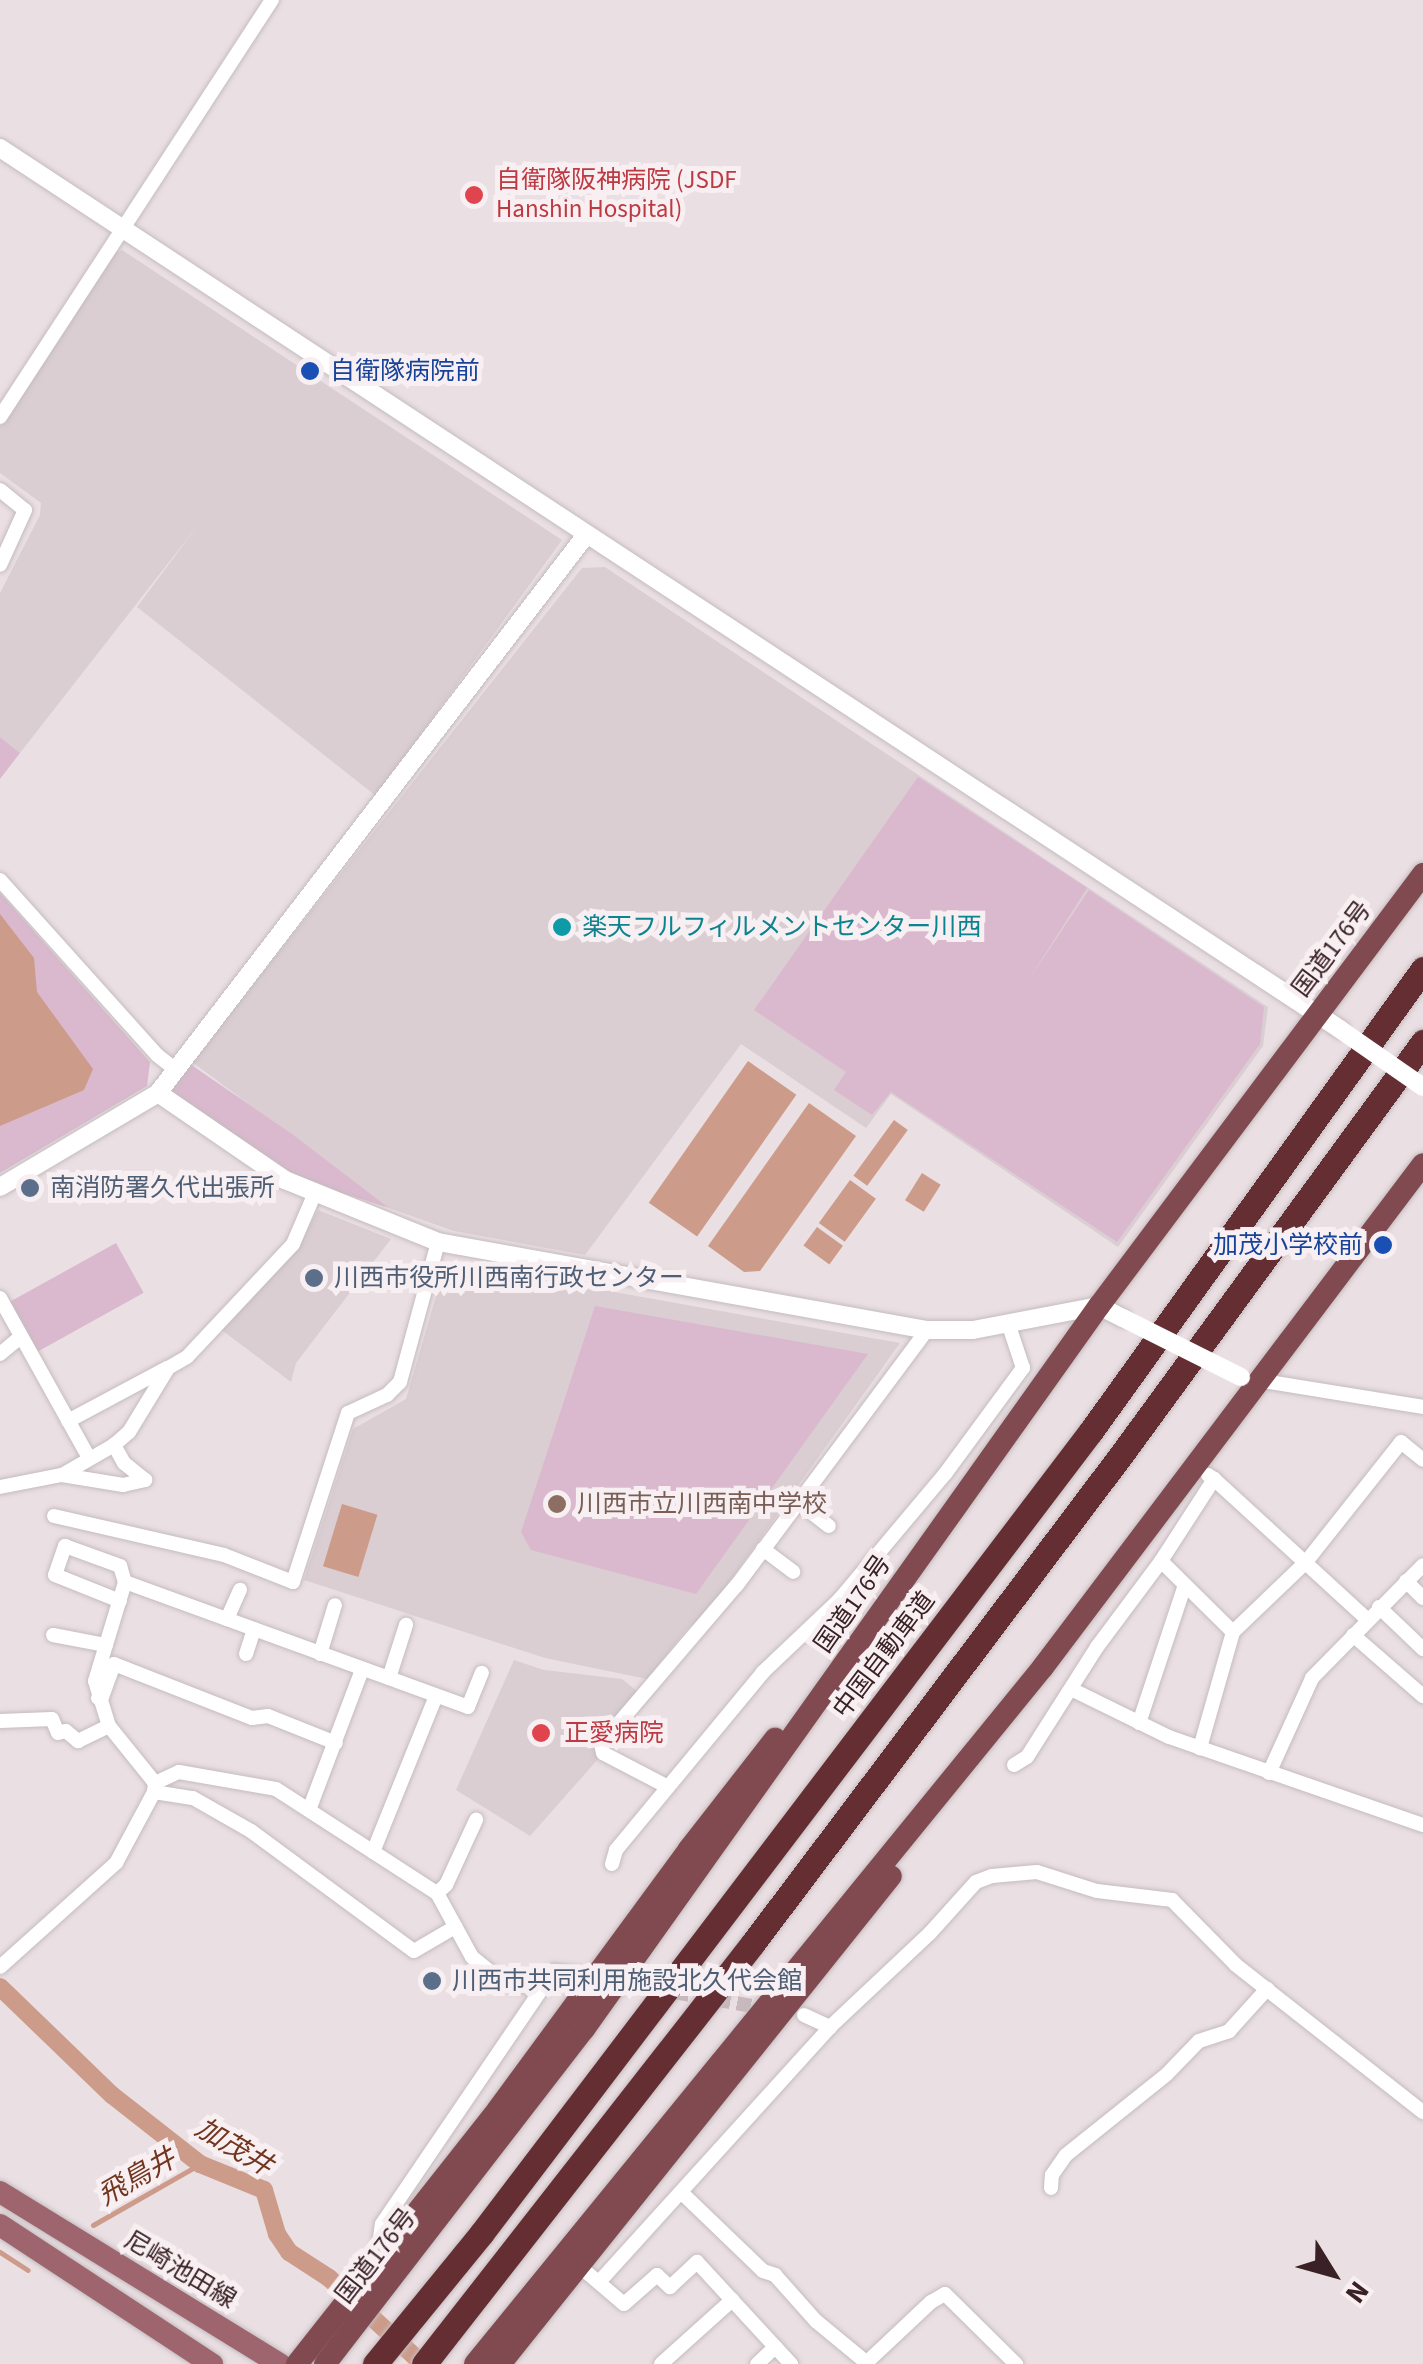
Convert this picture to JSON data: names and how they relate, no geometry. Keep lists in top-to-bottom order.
{
  "streets": {
    "highway": ["国道176号", "中国自動車道"],
    "main road": ["尼崎池田線"]
  },
  "water": ["加茂井", "飛鳥井"],
  "places": [
    "自衛隊阪神病院 (JSDF Hanshin Hospital)",
    "自衛隊病院前",
    "楽天フルフィルメントセンター川西",
    "南消防署久代出張所",
    "加茂小学校前",
    "川西市役所川西南行政センター",
    "川西市立川西南中学校",
    "正愛病院",
    "川西市共同利用施設北久代会館"
  ],
  "north": "bottom right"
}
